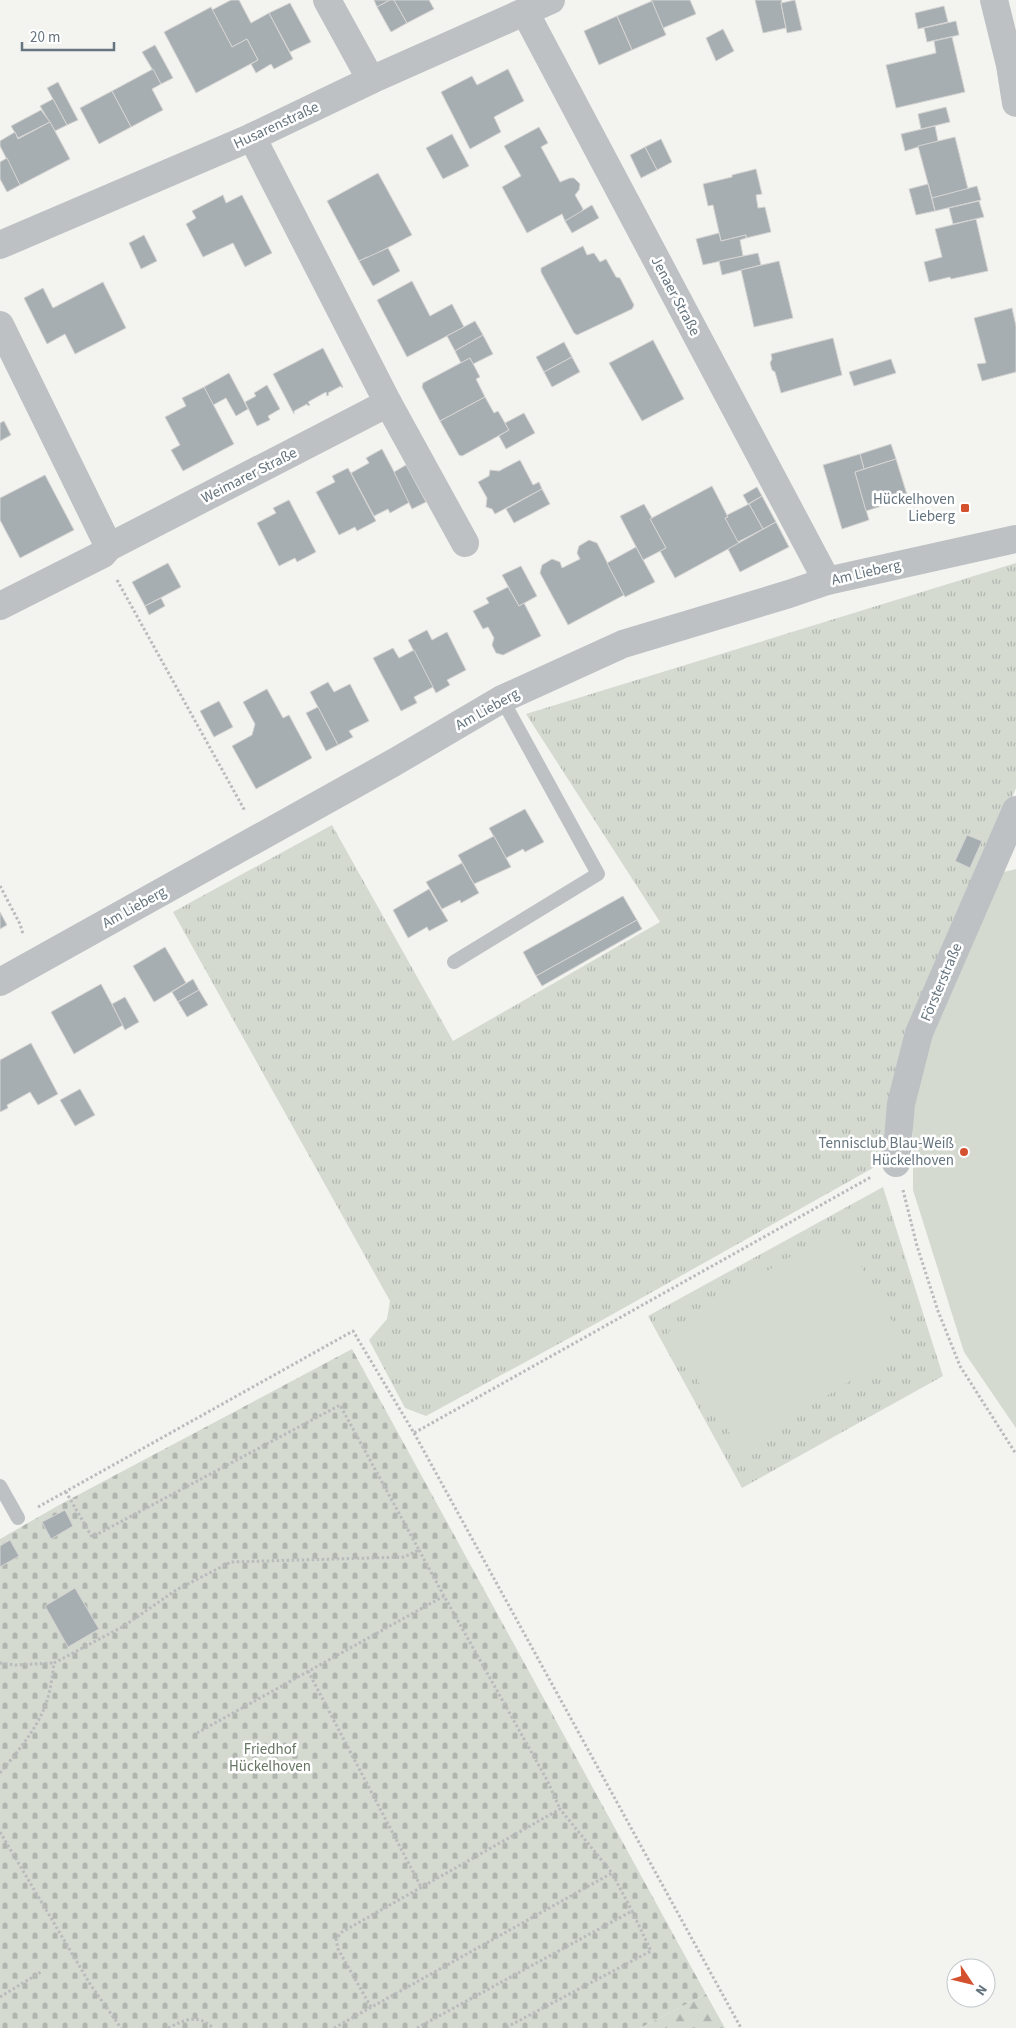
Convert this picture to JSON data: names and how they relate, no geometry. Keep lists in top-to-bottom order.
{
  "streets": {
    "street": [
      "Husarenstraße",
      "Jenaer Straße",
      "Weimarer Straße",
      "Am Lieberg",
      "Försterstraße"
    ]
  },
  "crossings": [
    ["Husarenstraße", "Jenaer Straße"],
    ["Jenaer Straße", "Am Lieberg"]
  ],
  "parks": ["Friedhof Hückelhoven"],
  "places": {
    "transit": ["Hückelhoven Lieberg"],
    "other": ["Tennisclub Blau-Weiß Hückelhoven"]
  },
  "scale_bar": "20 m",
  "north": "bottom right"
}
